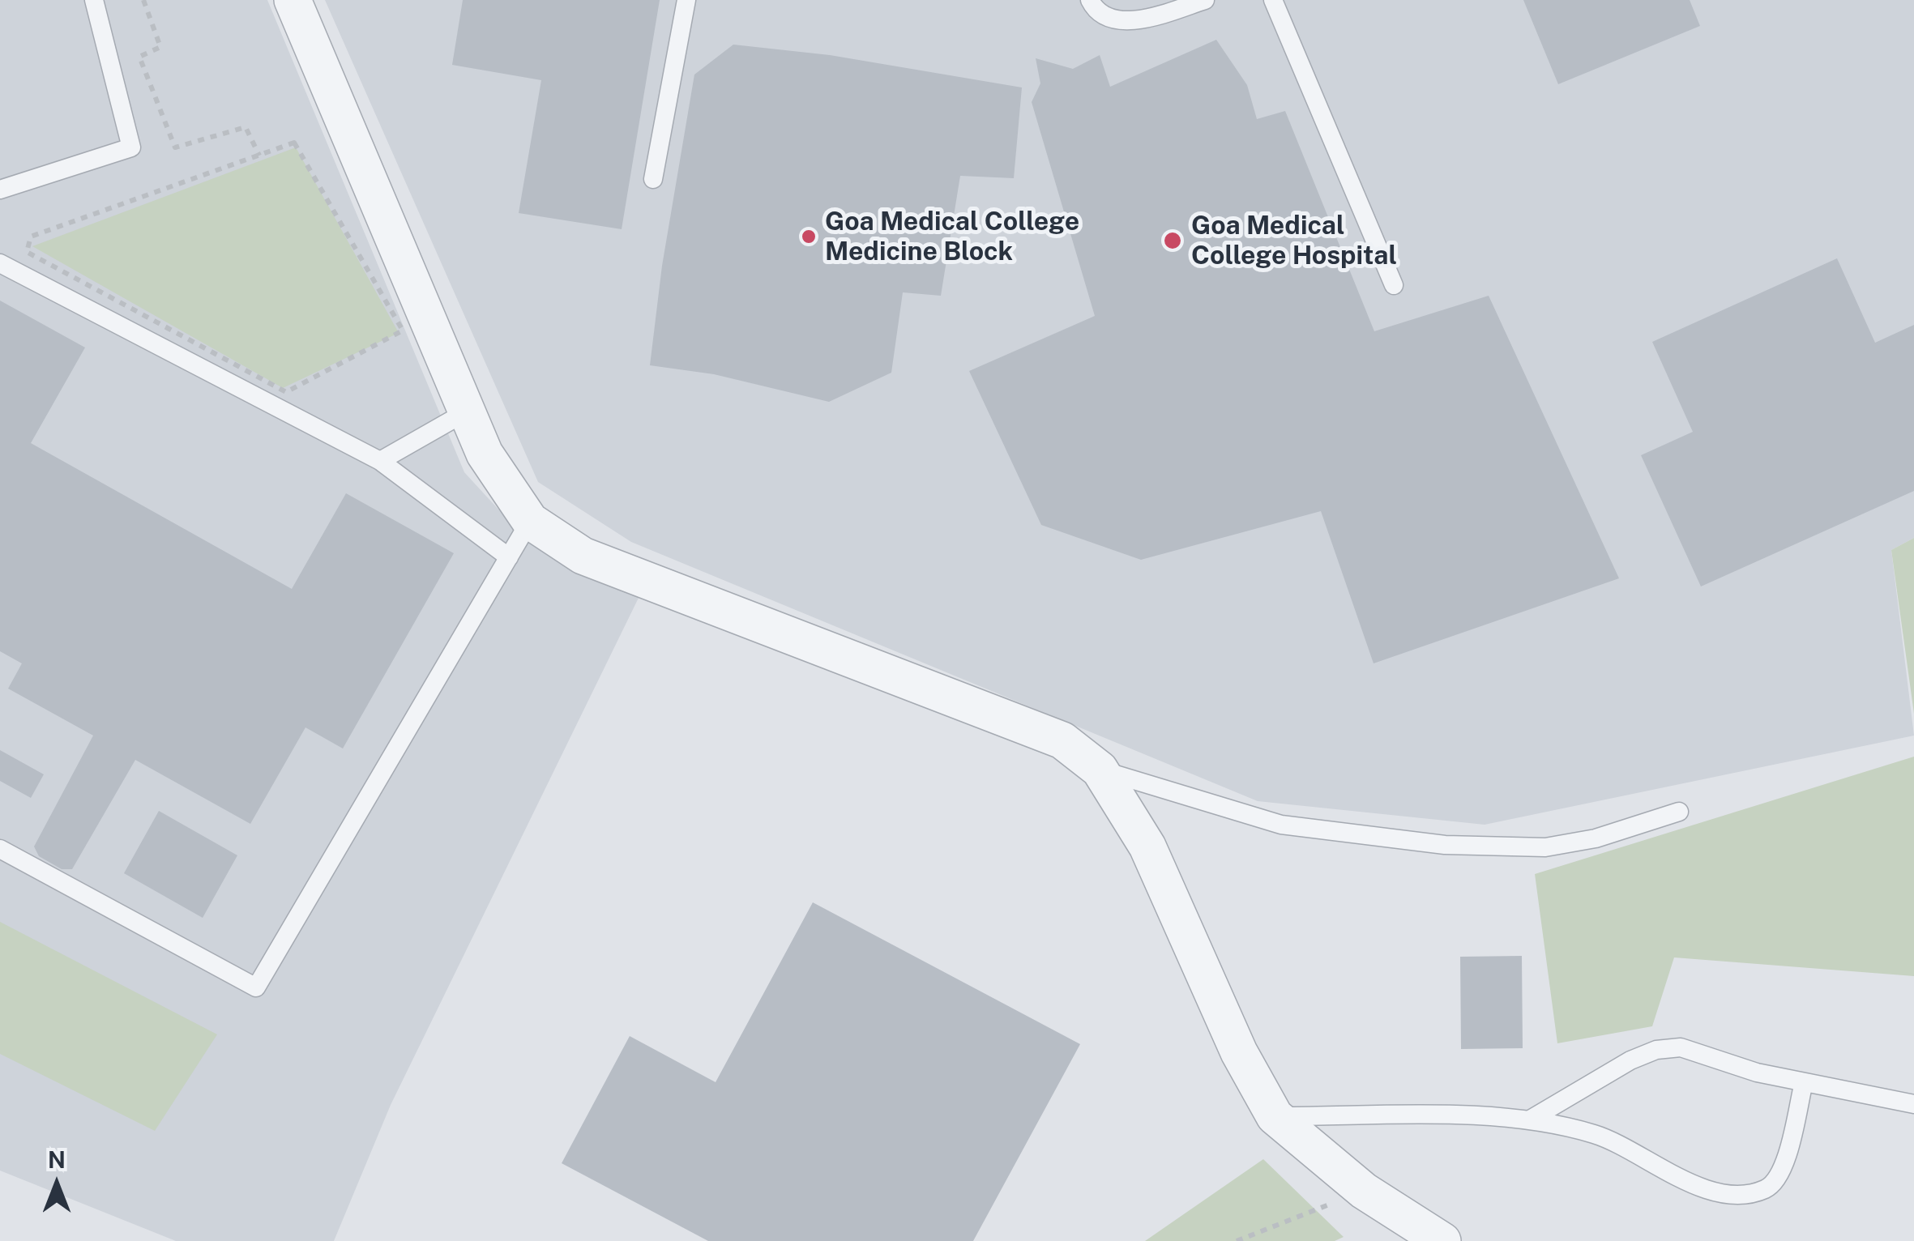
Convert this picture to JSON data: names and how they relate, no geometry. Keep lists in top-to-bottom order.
{
  "places": ["Goa Medical College Medicine Block", "Goa Medical College Hospital"],
  "north": "top"
}
